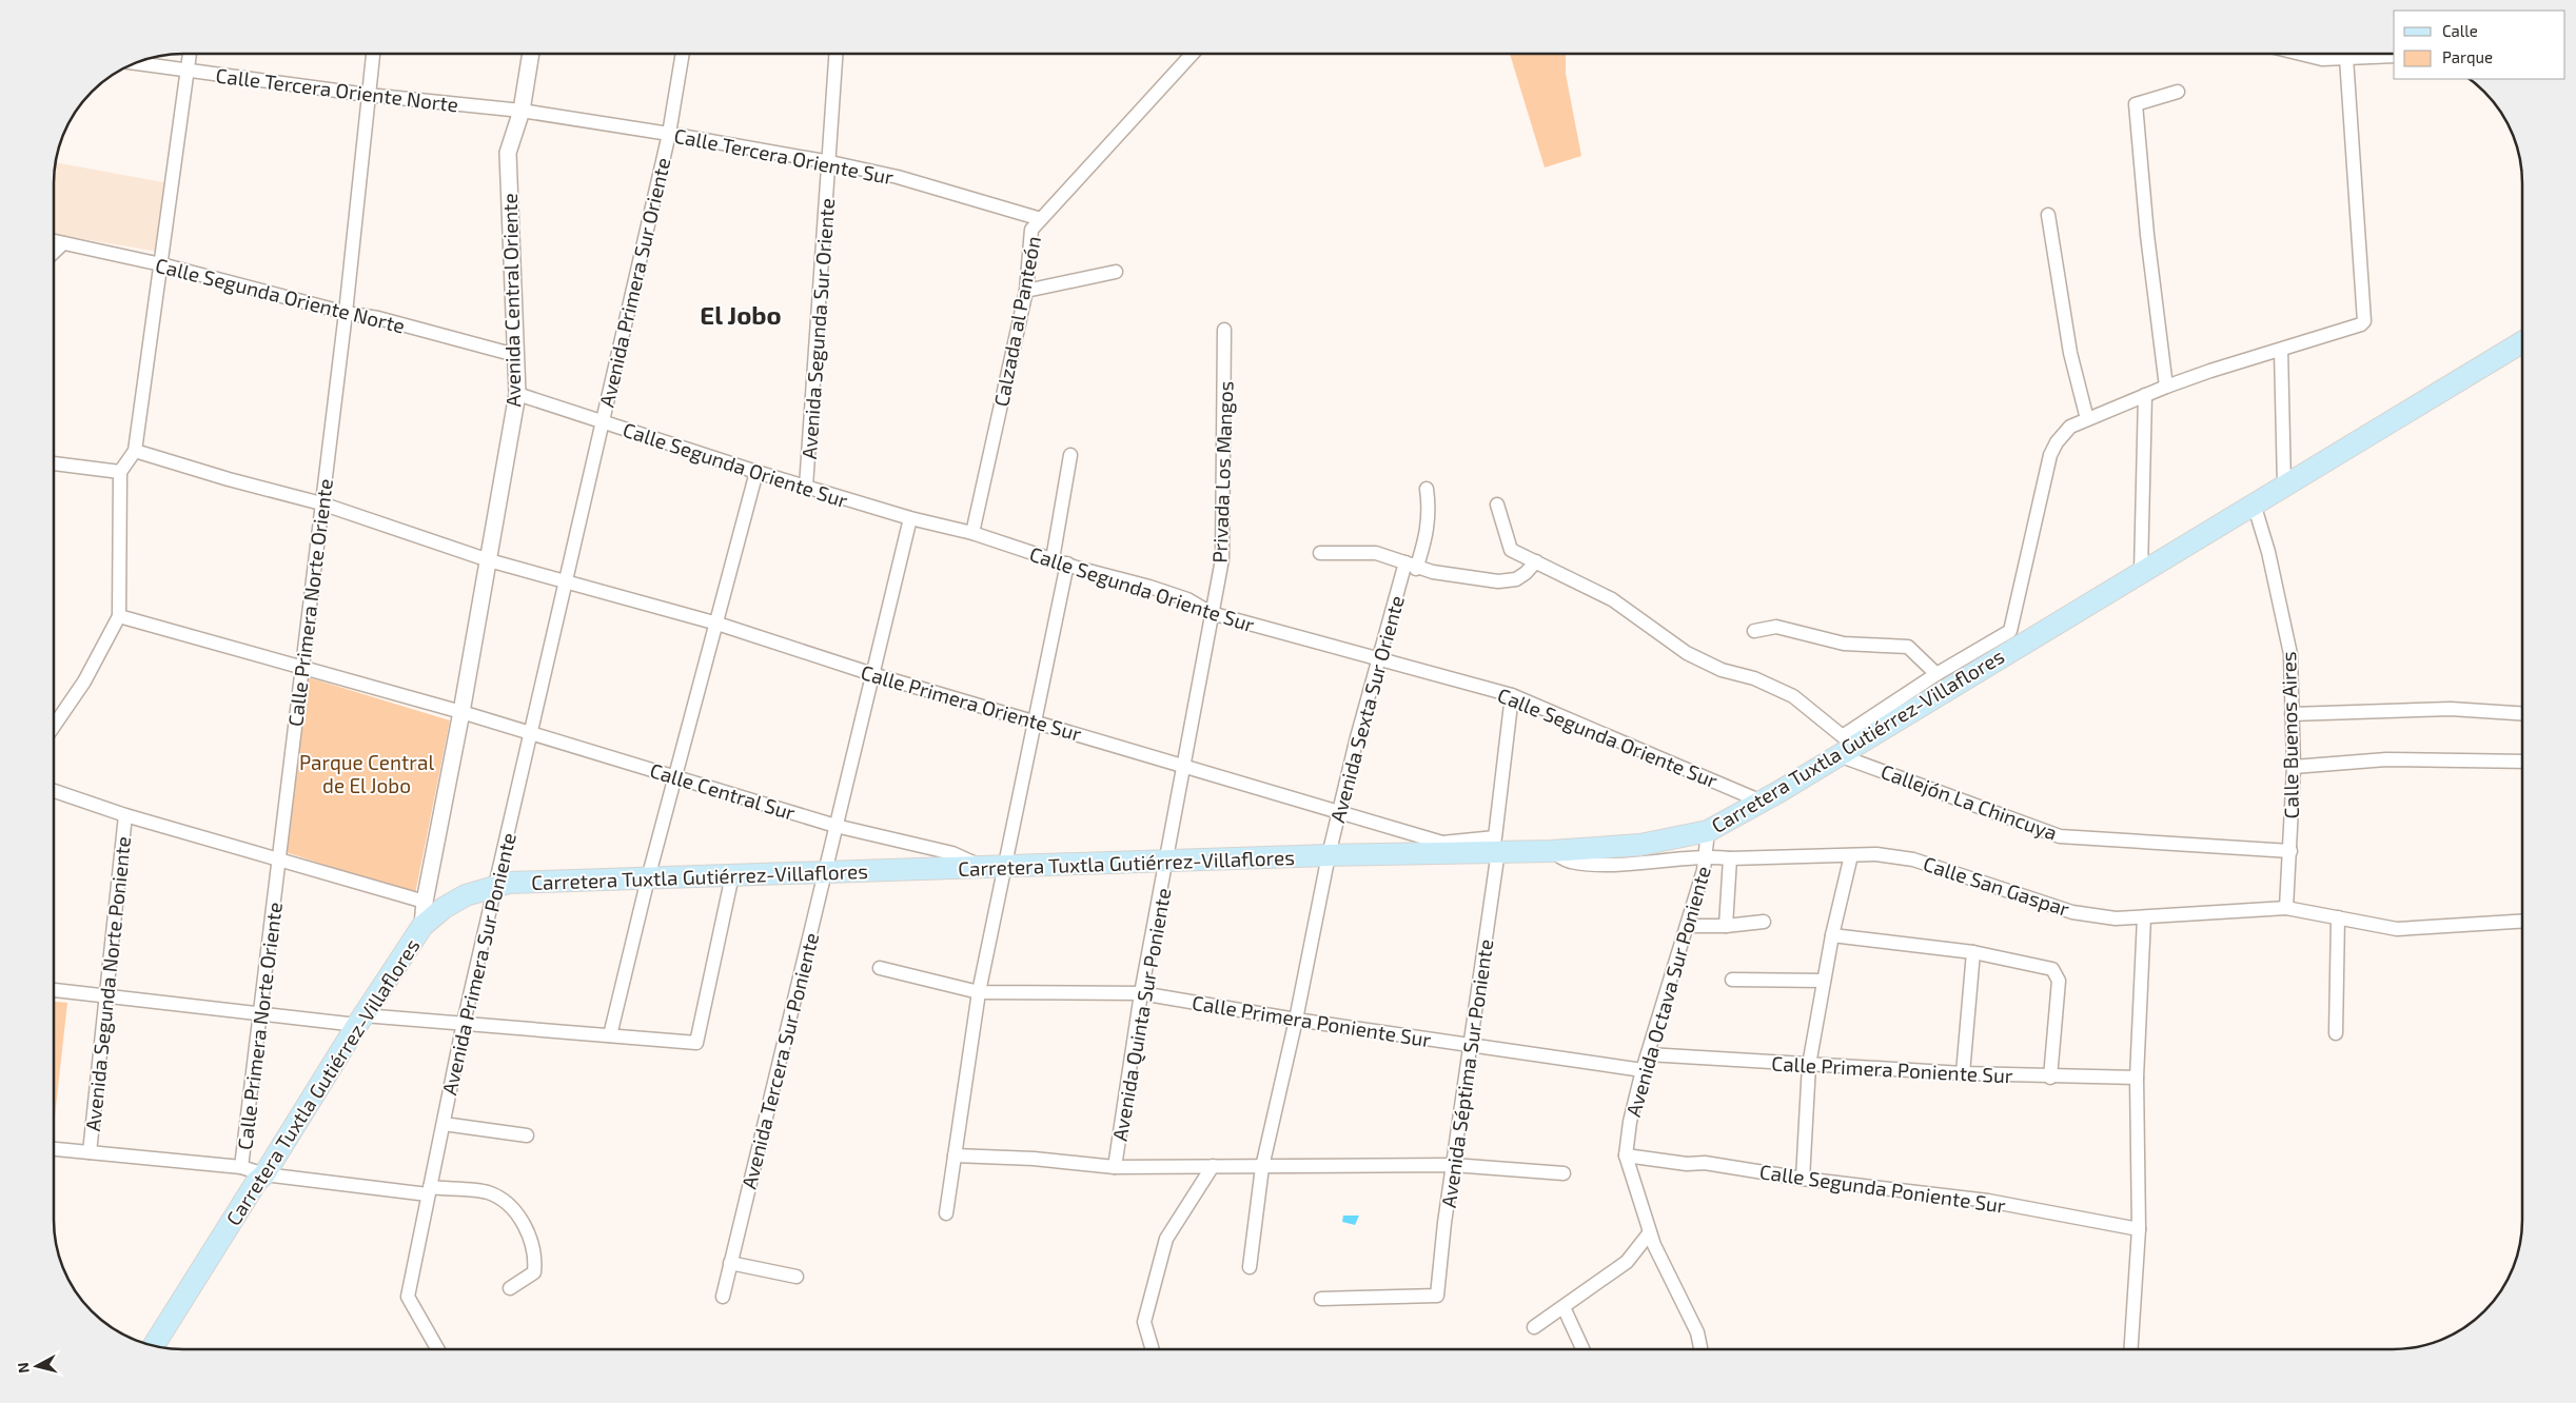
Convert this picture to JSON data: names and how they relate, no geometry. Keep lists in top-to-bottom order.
{
  "streets": {
    "main road": ["Carretera Tuxtla Gutiérrez-Villaflores"],
    "street": [
      "Calle Tercera Oriente Norte",
      "Calle Tercera Oriente Sur",
      "Avenida Primera Sur Oriente",
      "Calle Segunda Oriente Norte",
      "Avenida Central Oriente",
      "Calzada al Panteón",
      "Avenida Segunda Sur Oriente",
      "Calle Segunda Oriente Sur",
      "Privada Los Mangos",
      "Calle Primera Norte Oriente",
      "Calle Primera Oriente Sur",
      "Avenida Sexta Sur Oriente",
      "Calle Buenos Aires",
      "Calle Central Sur",
      "Callejón La Chincuya",
      "Calle San Gaspar",
      "Avenida Primera Sur Poniente",
      "Avenida Segunda Norte Poniente",
      "Avenida Octava Sur Poniente",
      "Avenida Quinta Sur Poniente",
      "Calle Primera Poniente Sur",
      "Avenida Tercera Sur Poniente",
      "Avenida Séptima Sur Poniente",
      "Calle Segunda Poniente Sur"
    ]
  },
  "crossings": [
    ["Calle Tercera Oriente Norte", "Calle Tercera Oriente Sur"],
    ["Calle Tercera Oriente Norte", "Avenida Central Oriente"],
    ["Calle Tercera Oriente Norte", "Calle Primera Norte Oriente"],
    ["Calle Tercera Oriente Sur", "Avenida Primera Sur Oriente"],
    ["Calle Tercera Oriente Sur", "Avenida Central Oriente"],
    ["Calle Tercera Oriente Sur", "Calzada al Panteón"],
    ["Calle Tercera Oriente Sur", "Avenida Segunda Sur Oriente"],
    ["Avenida Primera Sur Oriente", "Calle Segunda Oriente Sur"],
    ["Avenida Primera Sur Oriente", "Calle Primera Oriente Sur"],
    ["Avenida Primera Sur Oriente", "Calle Central Sur"],
    ["Avenida Primera Sur Oriente", "Avenida Primera Sur Poniente"],
    ["Calle Segunda Oriente Norte", "Avenida Central Oriente"],
    ["Calle Segunda Oriente Norte", "Calle Primera Norte Oriente"],
    ["Avenida Central Oriente", "Calle Segunda Oriente Sur"],
    ["Avenida Central Oriente", "Calle Primera Oriente Sur"],
    ["Avenida Central Oriente", "Carretera Tuxtla Gutiérrez-Villaflores"],
    ["Avenida Central Oriente", "Calle Central Sur"],
    ["Calzada al Panteón", "Calle Segunda Oriente Sur"],
    ["Avenida Segunda Sur Oriente", "Calle Segunda Oriente Sur"],
    ["Calle Segunda Oriente Sur", "Privada Los Mangos"],
    ["Calle Segunda Oriente Sur", "Avenida Sexta Sur Oriente"],
    ["Calle Segunda Oriente Sur", "Carretera Tuxtla Gutiérrez-Villaflores"],
    ["Calle Segunda Oriente Sur", "Avenida Tercera Sur Poniente"],
    ["Calle Segunda Oriente Sur", "Avenida Séptima Sur Poniente"],
    ["Privada Los Mangos", "Calle Primera Oriente Sur"],
    ["Privada Los Mangos", "Avenida Quinta Sur Poniente"],
    ["Calle Primera Norte Oriente", "Calle Primera Oriente Sur"],
    ["Calle Primera Norte Oriente", "Carretera Tuxtla Gutiérrez-Villaflores"],
    ["Calle Primera Norte Oriente", "Calle Central Sur"],
    ["Calle Primera Norte Oriente", "Avenida Primera Sur Poniente"],
    ["Calle Primera Oriente Sur", "Avenida Sexta Sur Oriente"],
    ["Calle Primera Oriente Sur", "Carretera Tuxtla Gutiérrez-Villaflores"],
    ["Calle Primera Oriente Sur", "Avenida Quinta Sur Poniente"],
    ["Calle Primera Oriente Sur", "Avenida Tercera Sur Poniente"],
    ["Avenida Sexta Sur Oriente", "Carretera Tuxtla Gutiérrez-Villaflores"],
    ["Avenida Sexta Sur Oriente", "Calle Primera Poniente Sur"],
    ["Calle Buenos Aires", "Carretera Tuxtla Gutiérrez-Villaflores"],
    ["Calle Buenos Aires", "Callejón La Chincuya"],
    ["Calle Buenos Aires", "Calle San Gaspar"],
    ["Carretera Tuxtla Gutiérrez-Villaflores", "Calle Central Sur"],
    ["Carretera Tuxtla Gutiérrez-Villaflores", "Callejón La Chincuya"],
    ["Carretera Tuxtla Gutiérrez-Villaflores", "Calle San Gaspar"],
    ["Carretera Tuxtla Gutiérrez-Villaflores", "Avenida Primera Sur Poniente"],
    ["Carretera Tuxtla Gutiérrez-Villaflores", "Avenida Octava Sur Poniente"],
    ["Carretera Tuxtla Gutiérrez-Villaflores", "Avenida Quinta Sur Poniente"],
    ["Carretera Tuxtla Gutiérrez-Villaflores", "Avenida Tercera Sur Poniente"],
    ["Carretera Tuxtla Gutiérrez-Villaflores", "Avenida Séptima Sur Poniente"],
    ["Calle Central Sur", "Avenida Primera Sur Poniente"],
    ["Calle Central Sur", "Avenida Tercera Sur Poniente"],
    ["Calle San Gaspar", "Avenida Octava Sur Poniente"],
    ["Avenida Octava Sur Poniente", "Calle Primera Poniente Sur"],
    ["Avenida Octava Sur Poniente", "Calle Segunda Poniente Sur"],
    ["Avenida Quinta Sur Poniente", "Calle Primera Poniente Sur"],
    ["Calle Primera Poniente Sur", "Avenida Séptima Sur Poniente"]
  ],
  "districts": ["El Jobo"],
  "parks": ["Parque Central de El Jobo"],
  "legend": ["Calle", "Parque"],
  "north": "left"
}
